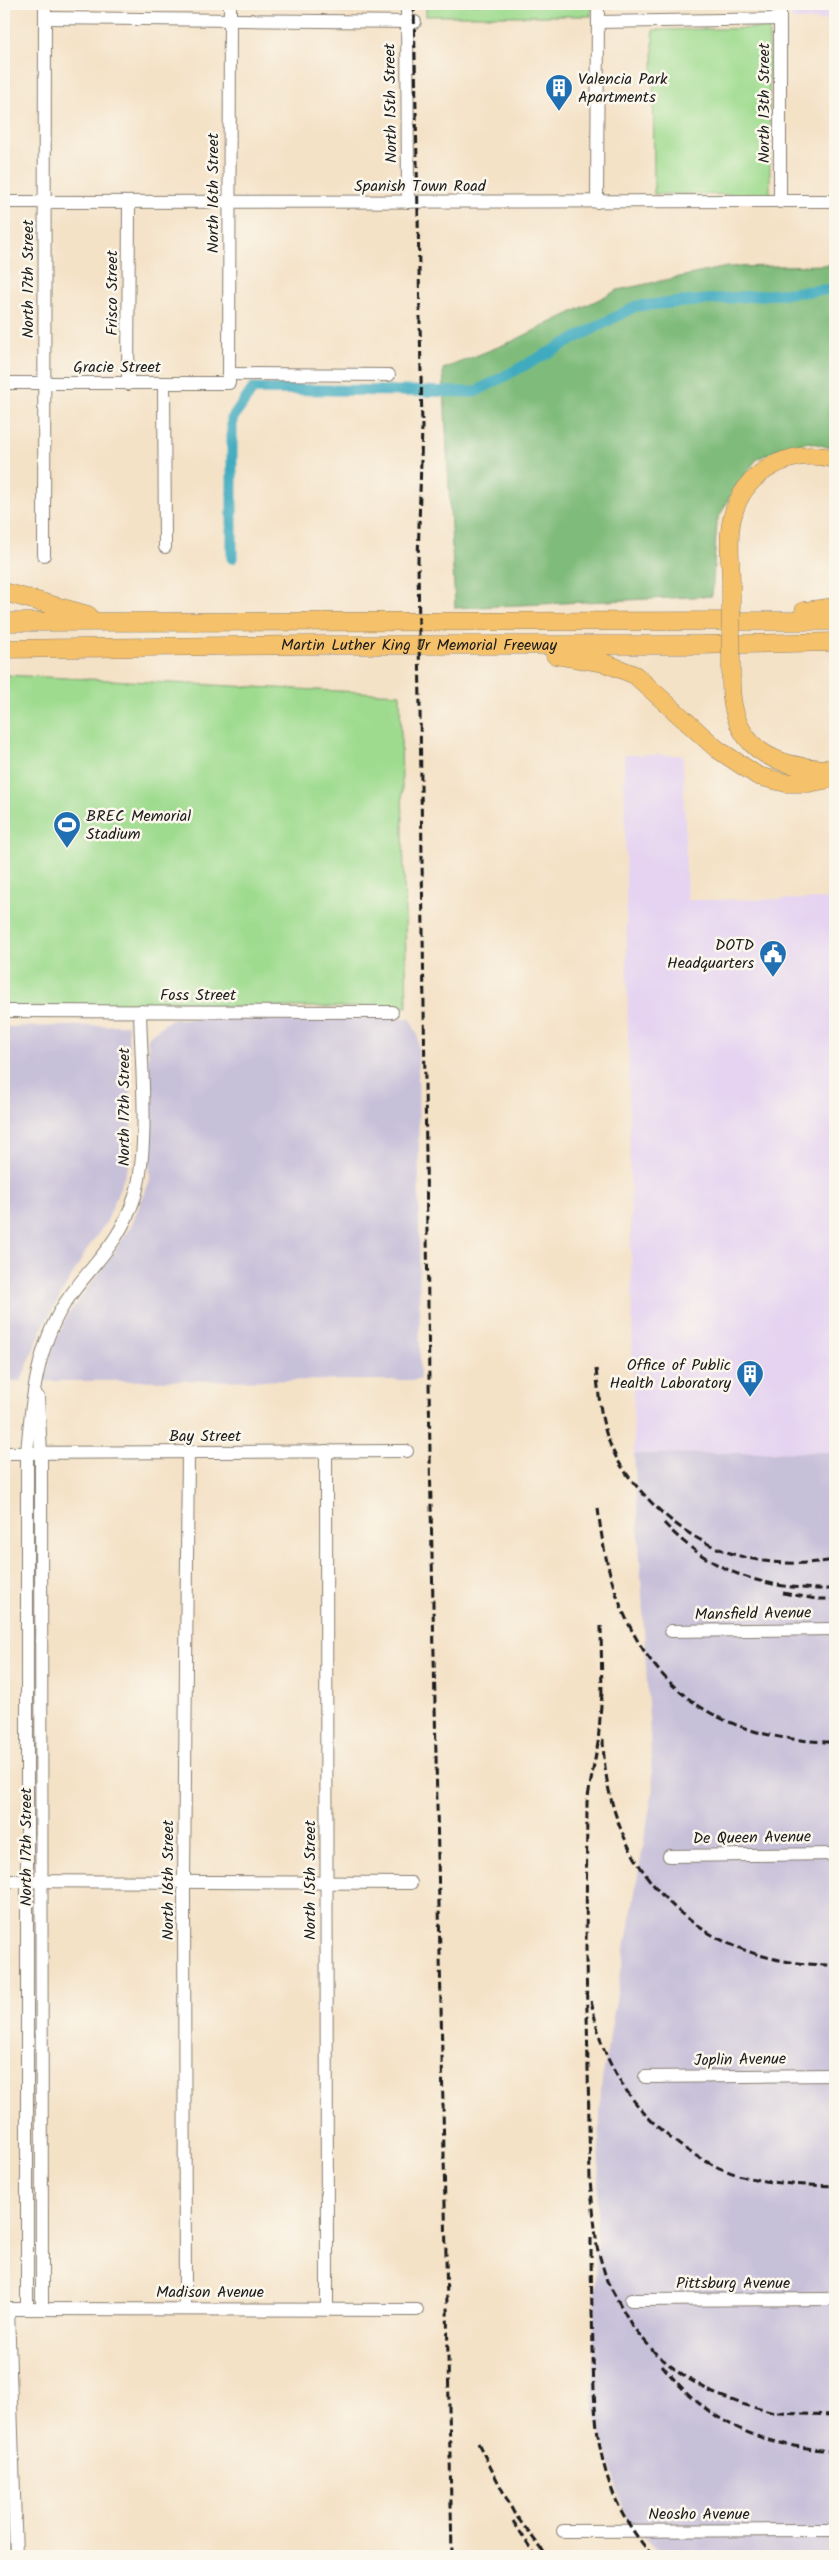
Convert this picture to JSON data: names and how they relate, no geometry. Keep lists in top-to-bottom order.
{
  "streets": {
    "highway": ["Martin Luther King Jr Memorial Freeway"],
    "street": [
      "North 15th Street",
      "North 13th Street",
      "Spanish Town Road",
      "North 16th Street",
      "North 17th Street",
      "Frisco Street",
      "Gracie Street",
      "Foss Street",
      "Bay Street",
      "Mansfield Avenue",
      "De Queen Avenue",
      "Joplin Avenue",
      "Pittsburg Avenue",
      "Madison Avenue",
      "Neosho Avenue"
    ]
  },
  "crossings": [
    ["North 15th Street", "Spanish Town Road"],
    ["North 15th Street", "Bay Street"],
    ["North 15th Street", "Madison Avenue"],
    ["North 13th Street", "Spanish Town Road"],
    ["Spanish Town Road", "North 16th Street"],
    ["Spanish Town Road", "North 17th Street"],
    ["Spanish Town Road", "Frisco Street"],
    ["North 16th Street", "Gracie Street"],
    ["North 16th Street", "Bay Street"],
    ["North 16th Street", "Madison Avenue"],
    ["North 17th Street", "Gracie Street"],
    ["North 17th Street", "Foss Street"],
    ["North 17th Street", "Bay Street"],
    ["North 17th Street", "Madison Avenue"],
    ["Frisco Street", "Gracie Street"]
  ],
  "places": {
    "building": ["Valencia Park Apartments", "Office of Public Health Laboratory"],
    "sports": ["BREC Memorial Stadium"],
    "public building": ["DOTD Headquarters"]
  }
}
